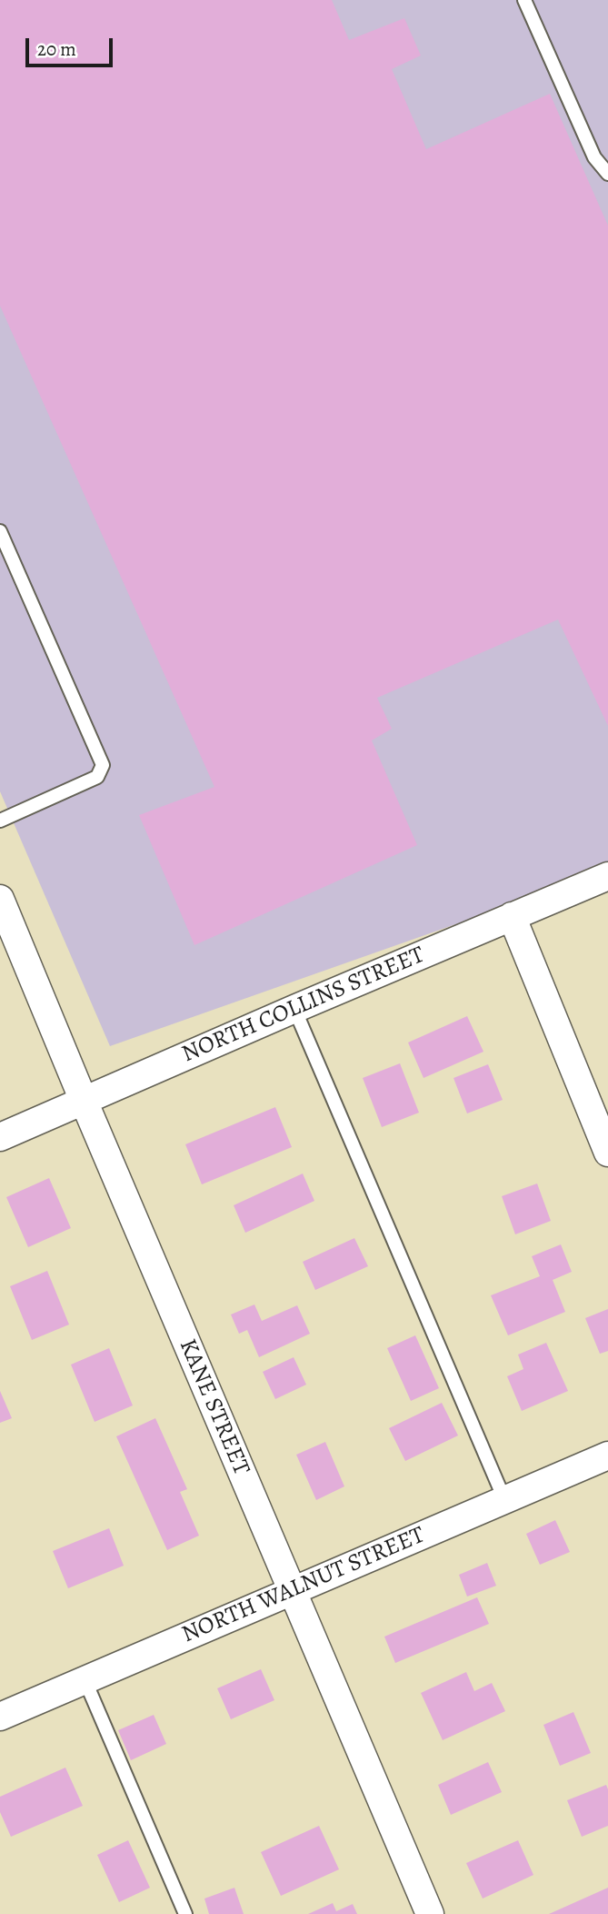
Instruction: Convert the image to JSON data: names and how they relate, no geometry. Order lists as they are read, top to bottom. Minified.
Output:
{"streets":{"street":["NORTH COLLINS STREET","KANE STREET","NORTH WALNUT STREET"]},"crossings":[["NORTH COLLINS STREET","KANE STREET"],["KANE STREET","NORTH WALNUT STREET"]],"scale_bar":"20 m"}
